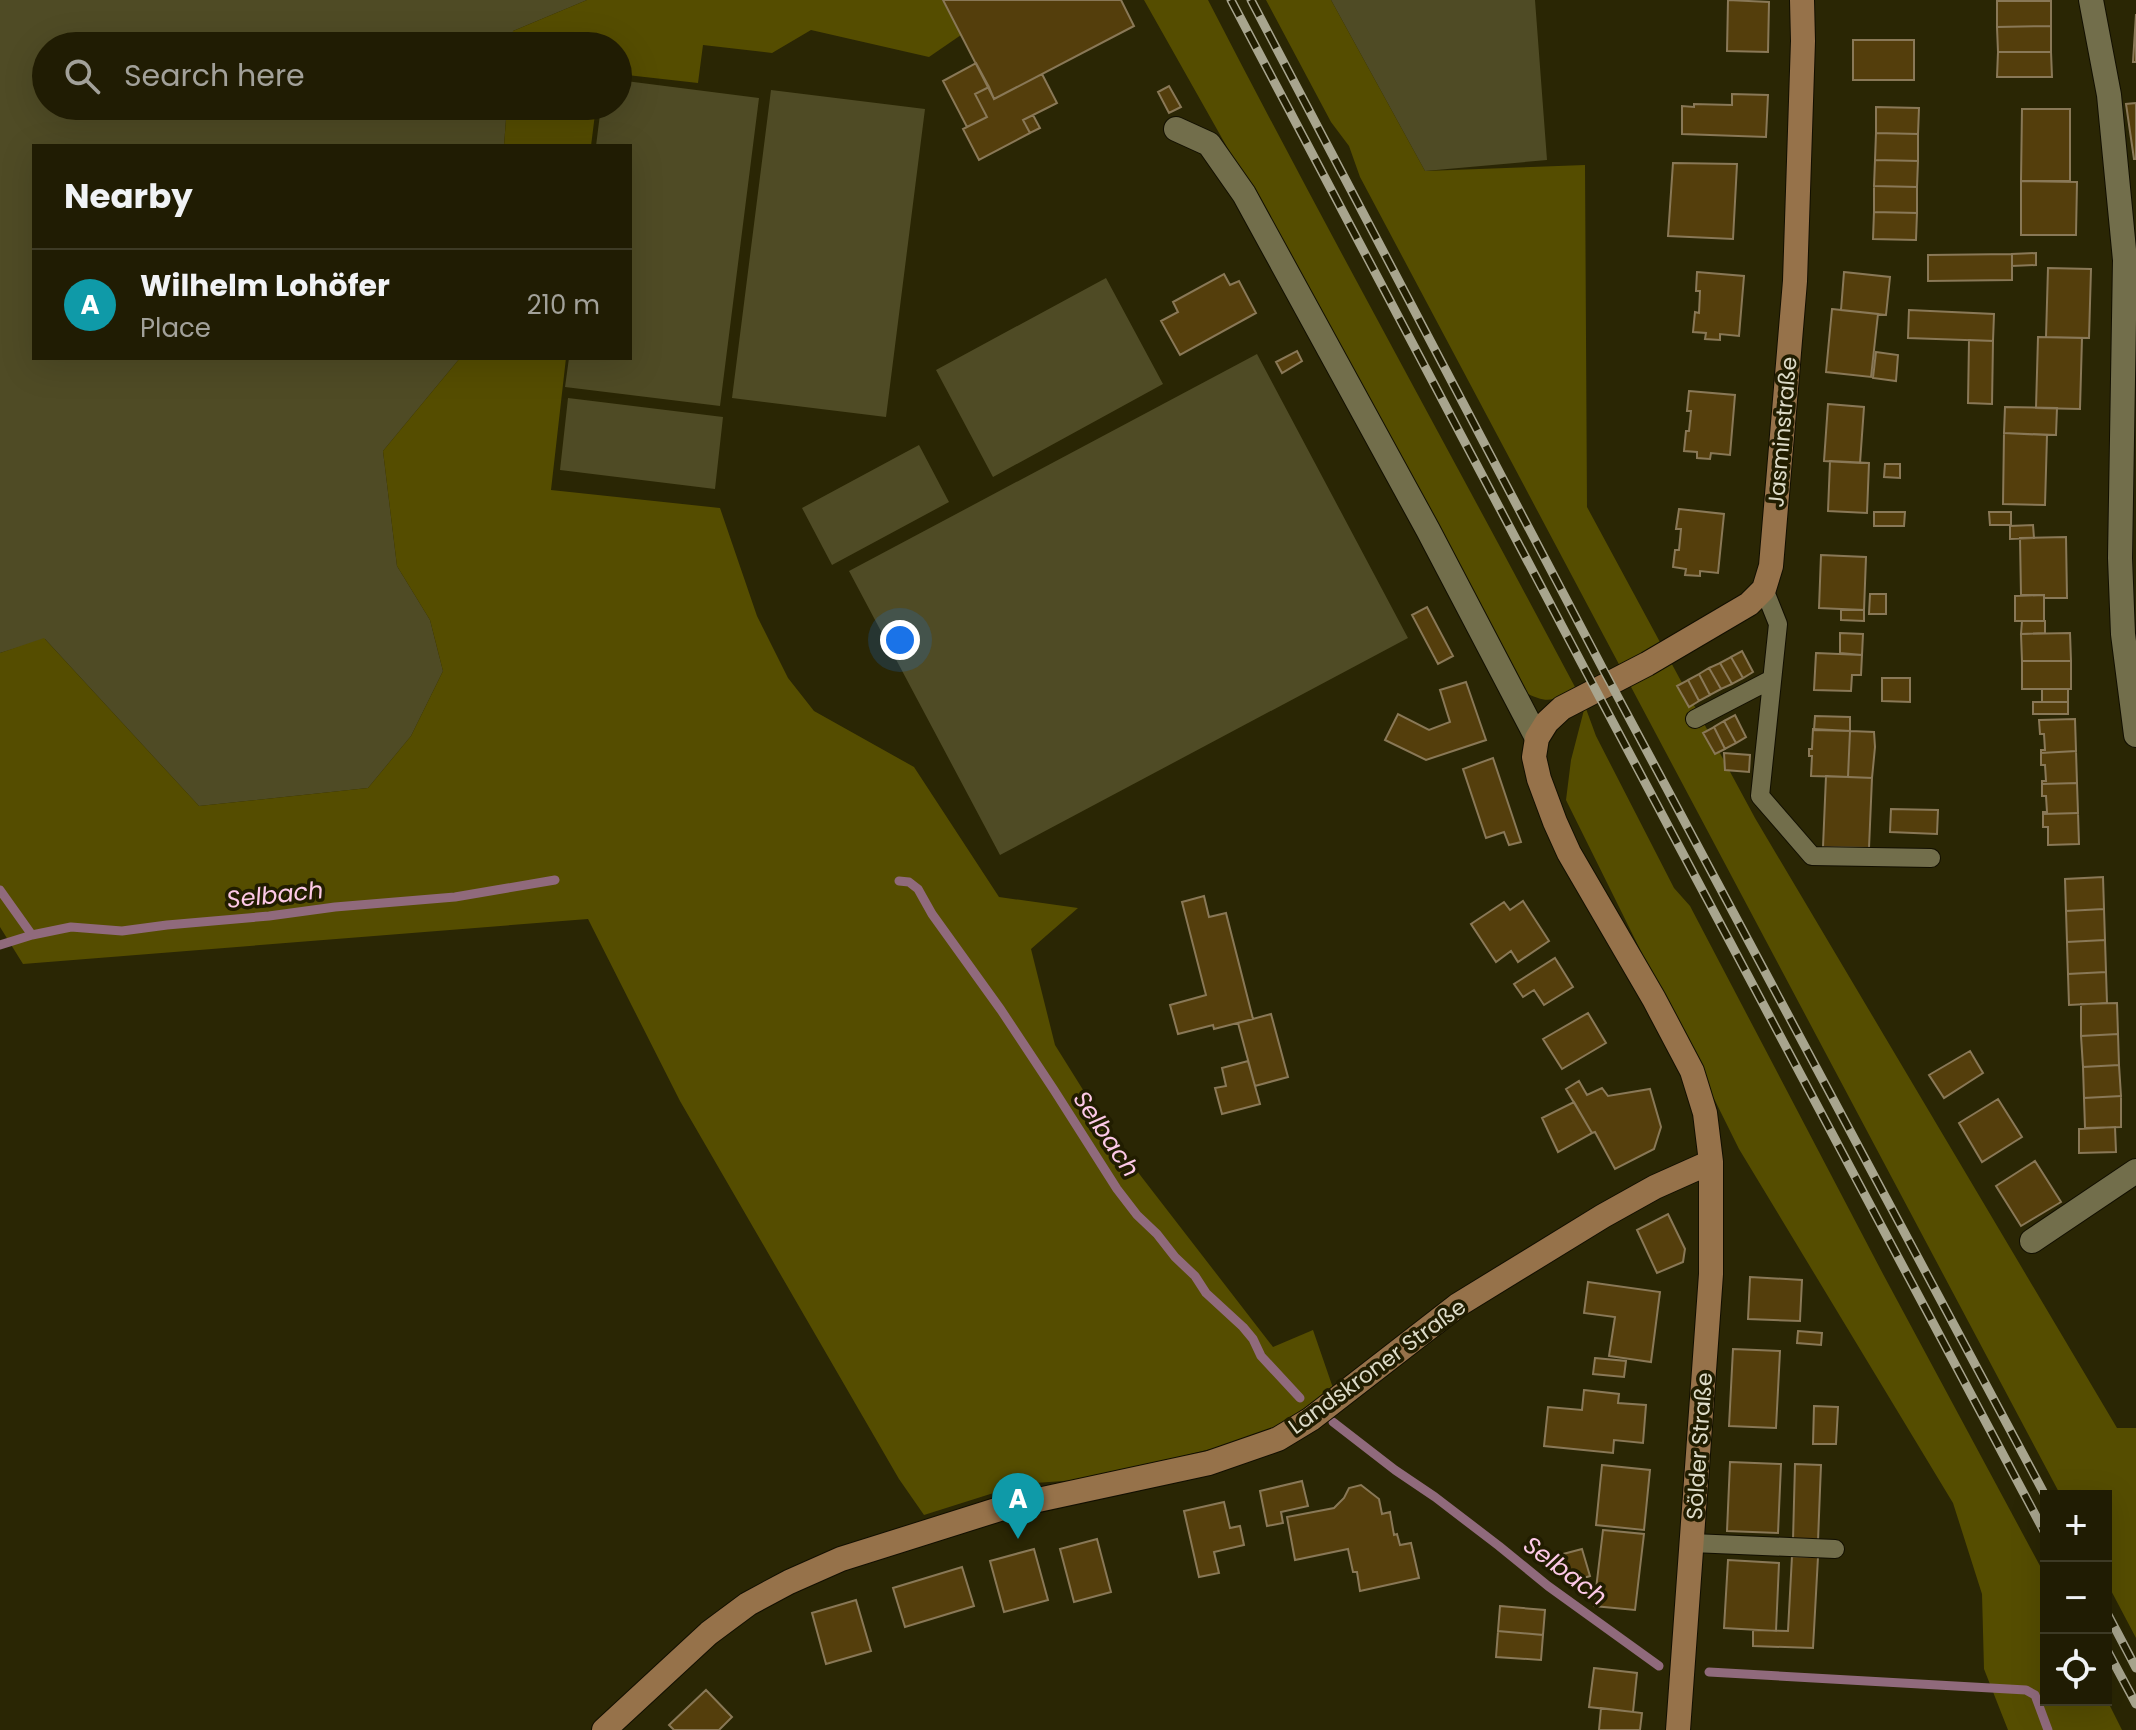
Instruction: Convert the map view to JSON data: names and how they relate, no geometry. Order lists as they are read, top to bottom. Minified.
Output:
{"streets":{"street":["Jasminstraße","Landskroner Straße","Sölder Straße"]},"crossings":[["Landskroner Straße","Sölder Straße"]],"water":["Selbach"],"page":{"search":"Search here","heading":"Nearby","list":[{"mark":"A","name":"Wilhelm Lohöfer","note":"Place","value":"210 m"}],"pins":"A","map_buttons":["+","−"]}}
